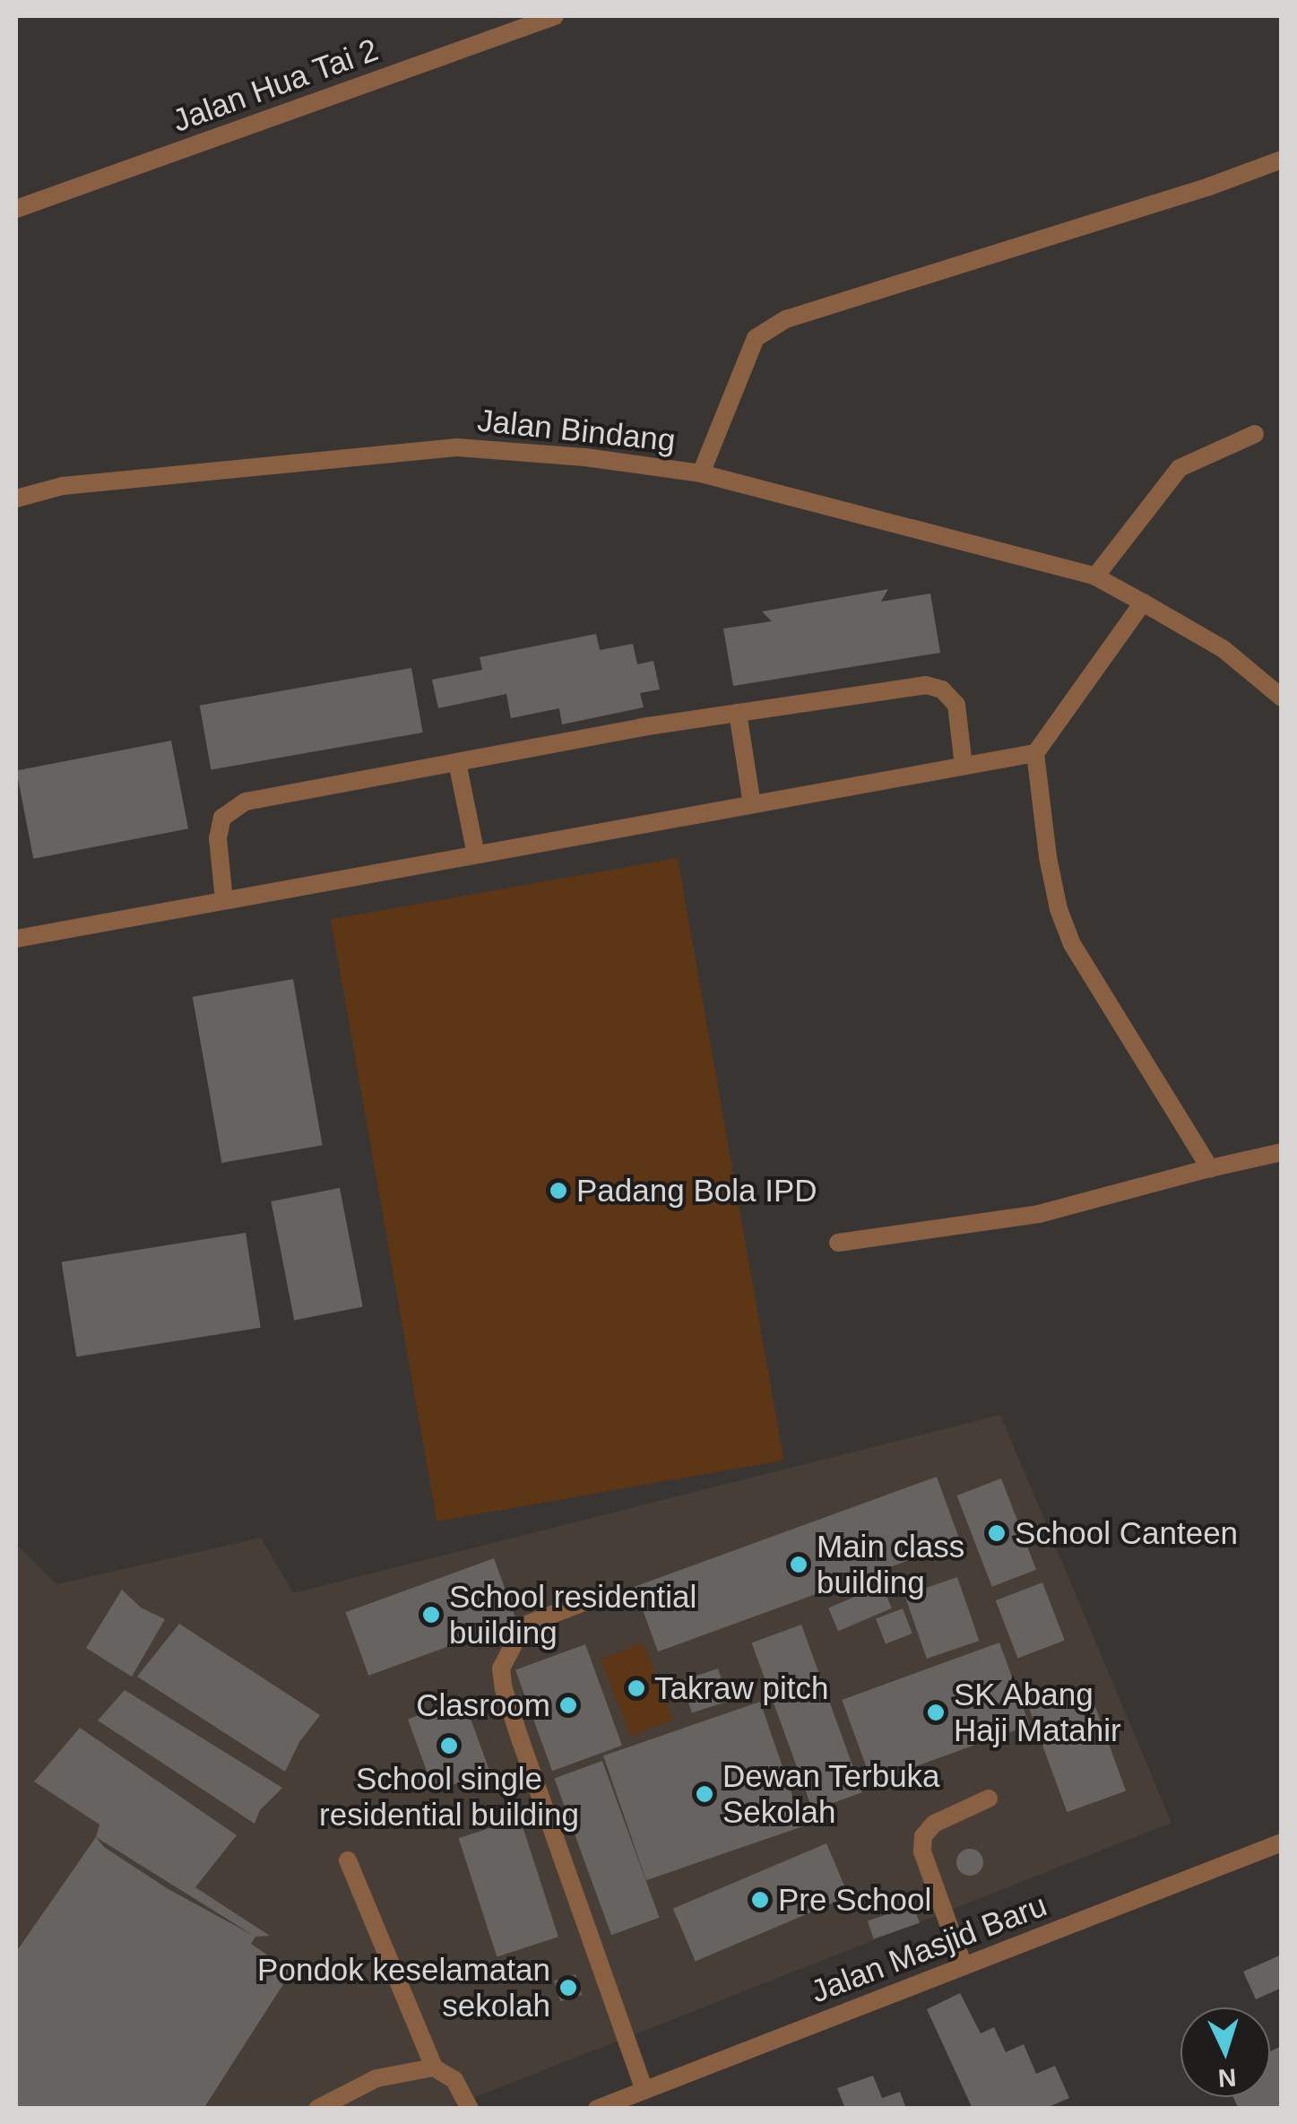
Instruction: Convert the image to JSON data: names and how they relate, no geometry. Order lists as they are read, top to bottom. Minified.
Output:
{"streets":{"street":["Jalan Hua Tai 2","Jalan Bindang","Jalan Masjid Baru"]},"places":["Padang Bola IPD","School Canteen","Main class building","School residential building","Takraw pitch","Clasroom","SK Abang Haji Matahir","School single residential building","Dewan Terbuka Sekolah","Pre School","Pondok keselamatan sekolah"],"north":"bottom"}
